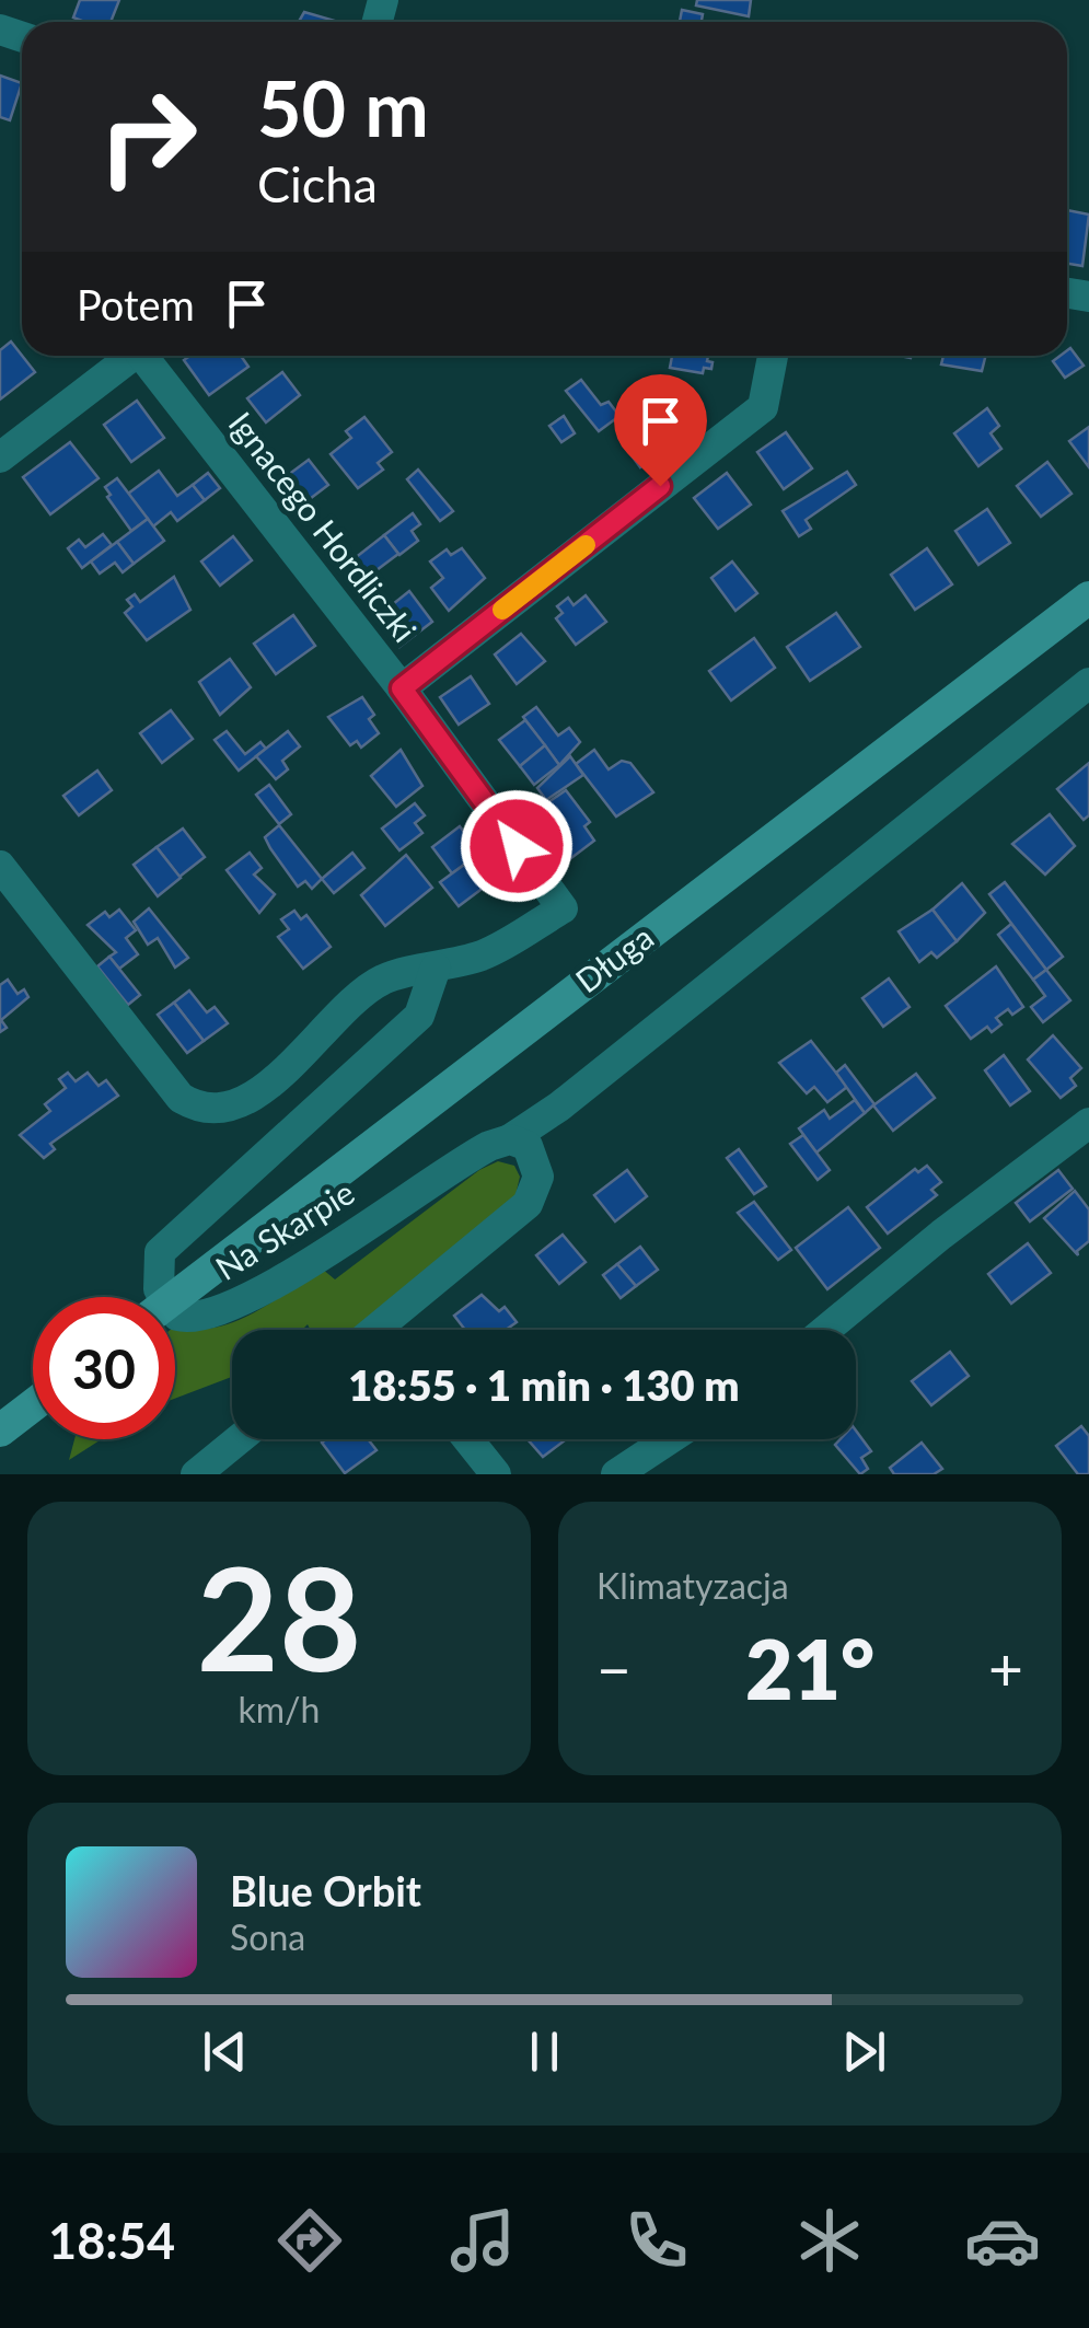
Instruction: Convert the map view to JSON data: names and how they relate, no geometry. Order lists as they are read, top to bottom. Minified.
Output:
{"streets":{"main road":["Długa"],"street":["Ignacego Hordliczki","Na Skarpie"]},"crossings":[["Ignacego Hordliczki","Na Skarpie"]],"page":{"turn":["50 m","Cicha"],"then":"Potem","limit":"30","trip":"18:55 · 1 min · 130 m","tile":[["28","km/h"],"Klimatyzacja"],"heat":["−","21°","+"],"song":["Blue Orbit","Sona"],"tabs":"18:54"}}
